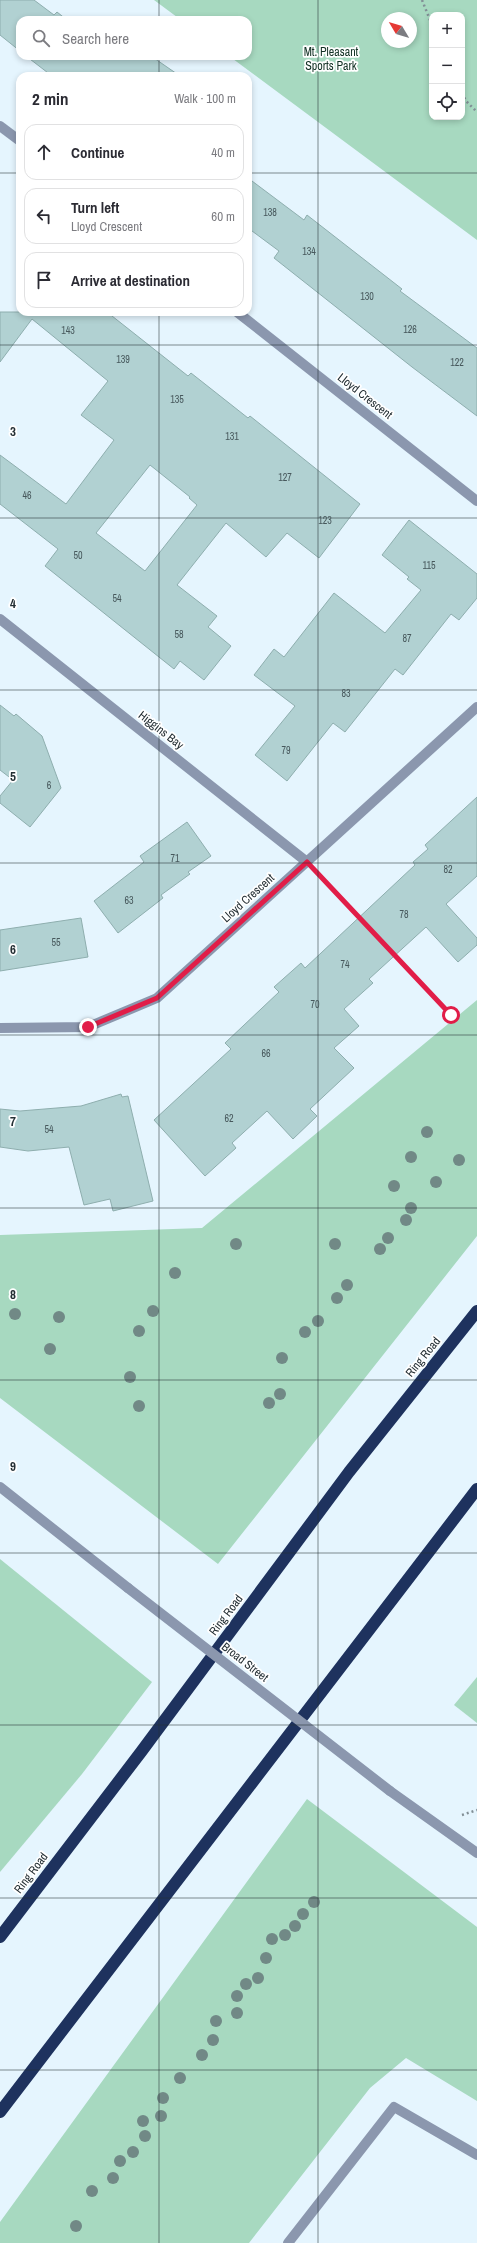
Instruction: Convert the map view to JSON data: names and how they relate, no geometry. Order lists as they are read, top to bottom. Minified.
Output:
{"streets":{"highway":["Ring Road"],"street":["Lloyd Crescent","Higgins Bay","Broad Street"]},"crossings":[["Lloyd Crescent","Higgins Bay"]],"parks":["Mt. Pleasant Sports Park"],"house_numbers":["138","134","130","126","143","139","122","135","131","127","46","123","50","115","54","58","87","83","79","6","71","82","63","78","55","74","70","66","62","54"],"north":"top left","page":{"map_buttons":["+","−"],"search":"Search here","heading":["2 min","Walk · 100 m"],"list":[["Continue","40 m"],["Turn left","Lloyd Crescent","60 m"],"Arrive at destination"]},"grid":{"rows":["3","4","5","6","7","8","9"]}}
